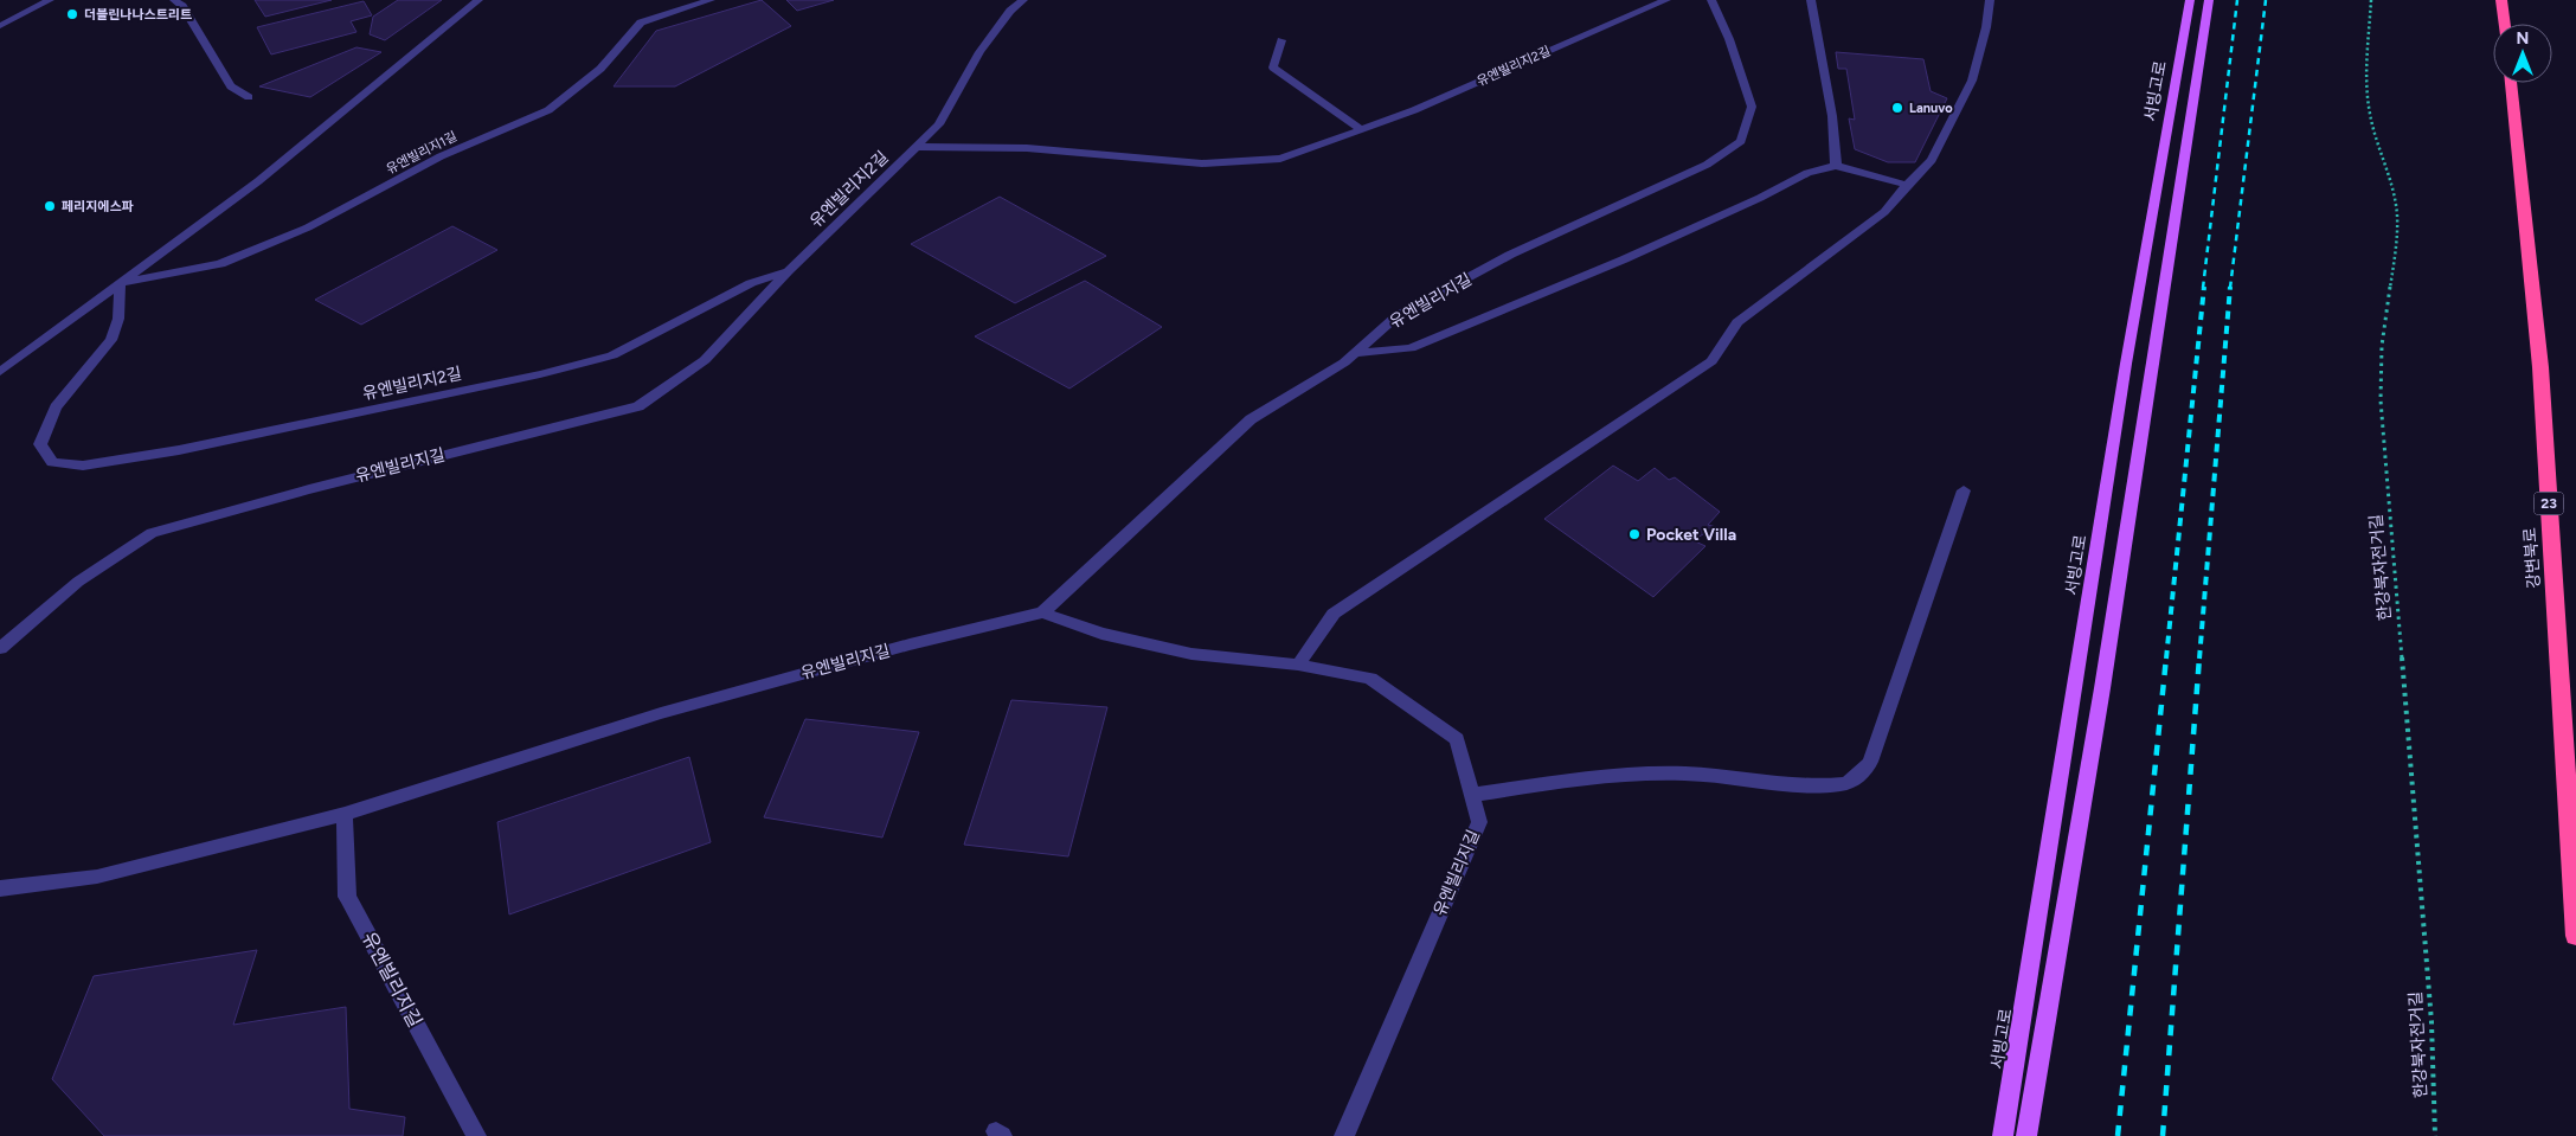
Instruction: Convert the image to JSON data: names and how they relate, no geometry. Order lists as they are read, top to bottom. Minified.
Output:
{"streets":{"highway":["23","강변북로"],"main road":["서빙고로"],"street":["유엔빌리지2길","유엔빌리지1길","유엔빌리지길"],"path":["한강북자전거길"]},"crossings":[["유엔빌리지2길","유엔빌리지1길"],["유엔빌리지2길","유엔빌리지길"]],"places":["더블린나나스트리트","Lanuvo","페리지에스파","Pocket Villa"],"north":"top"}
